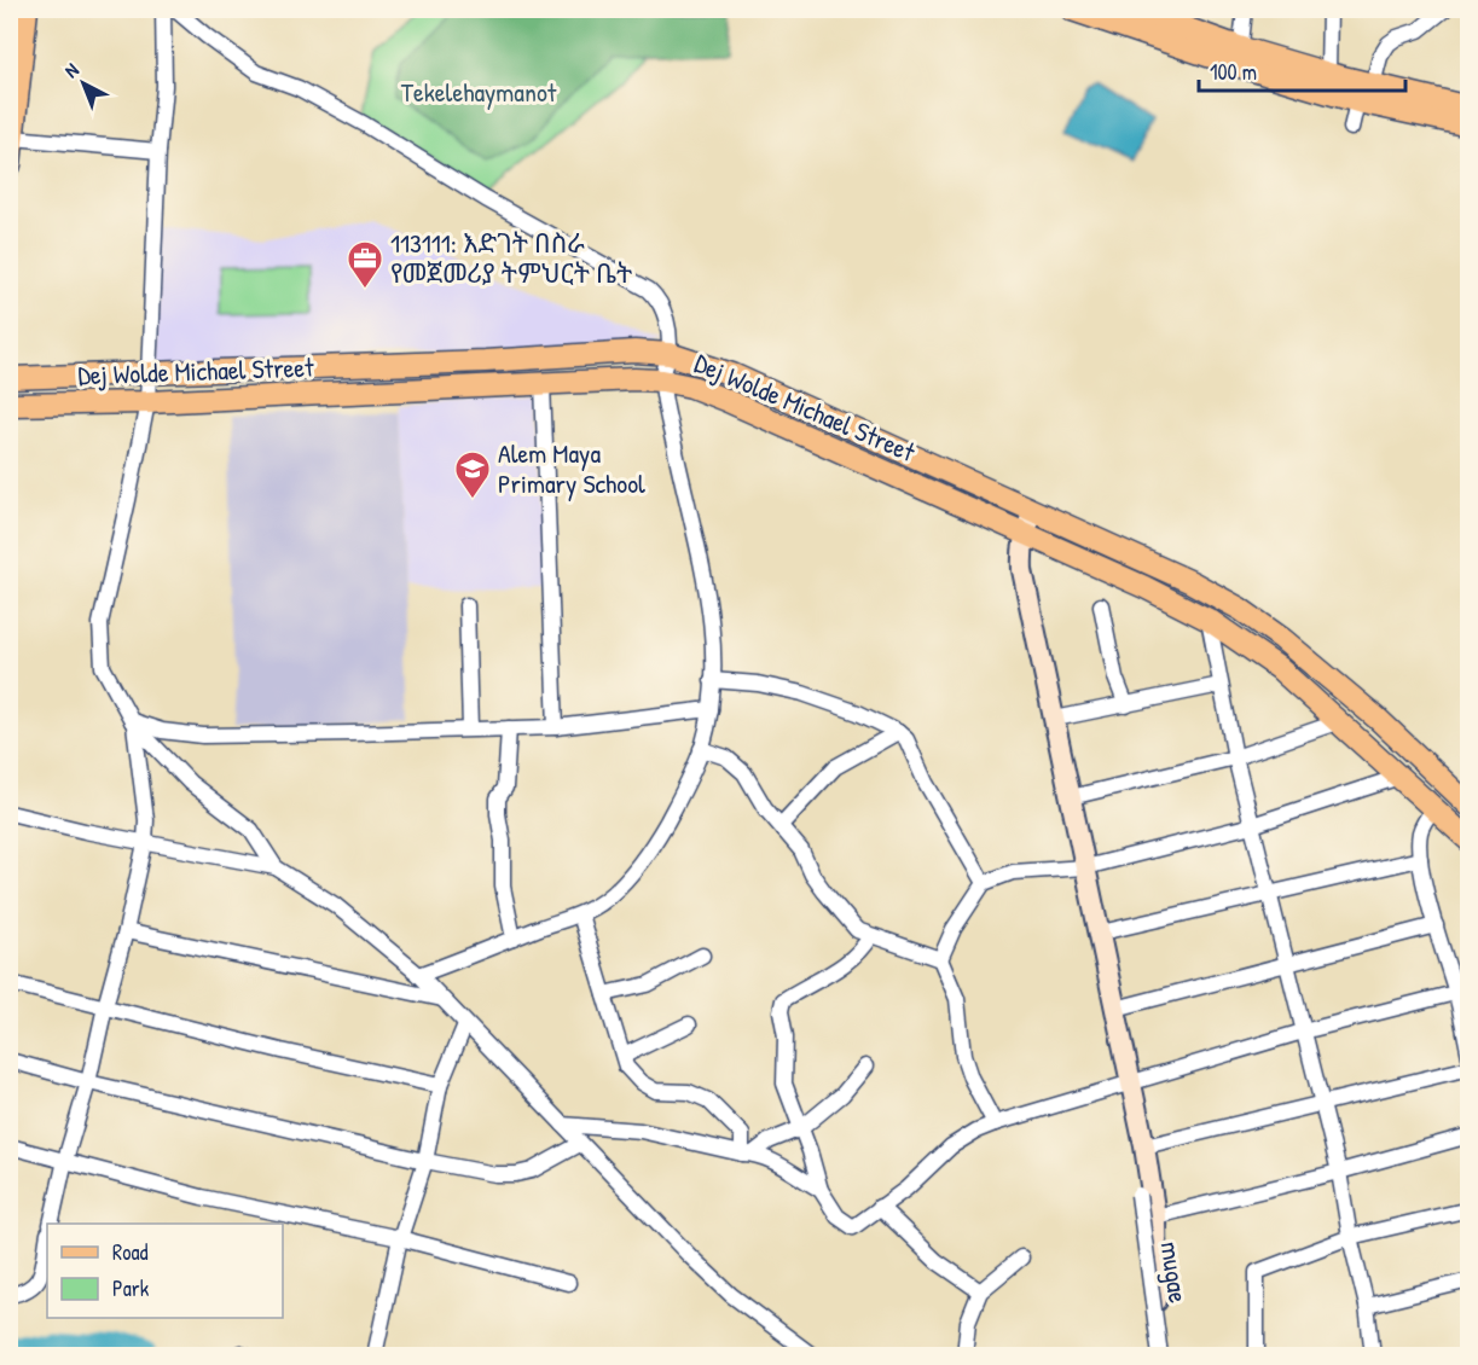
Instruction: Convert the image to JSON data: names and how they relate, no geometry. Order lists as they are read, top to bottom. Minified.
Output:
{"streets":{"main road":["Dej Wolde Michael Street"],"street":["mugae"]},"parks":["Tekelehaymanot"],"places":{"office":["113111: እድገት በስራ የመጀመሪያ ትምህርት ቤት"],"school or university":["Alem Maya Primary School"]},"legend":["Road","Park"],"scale_bar":"100 m","north":"top left"}
